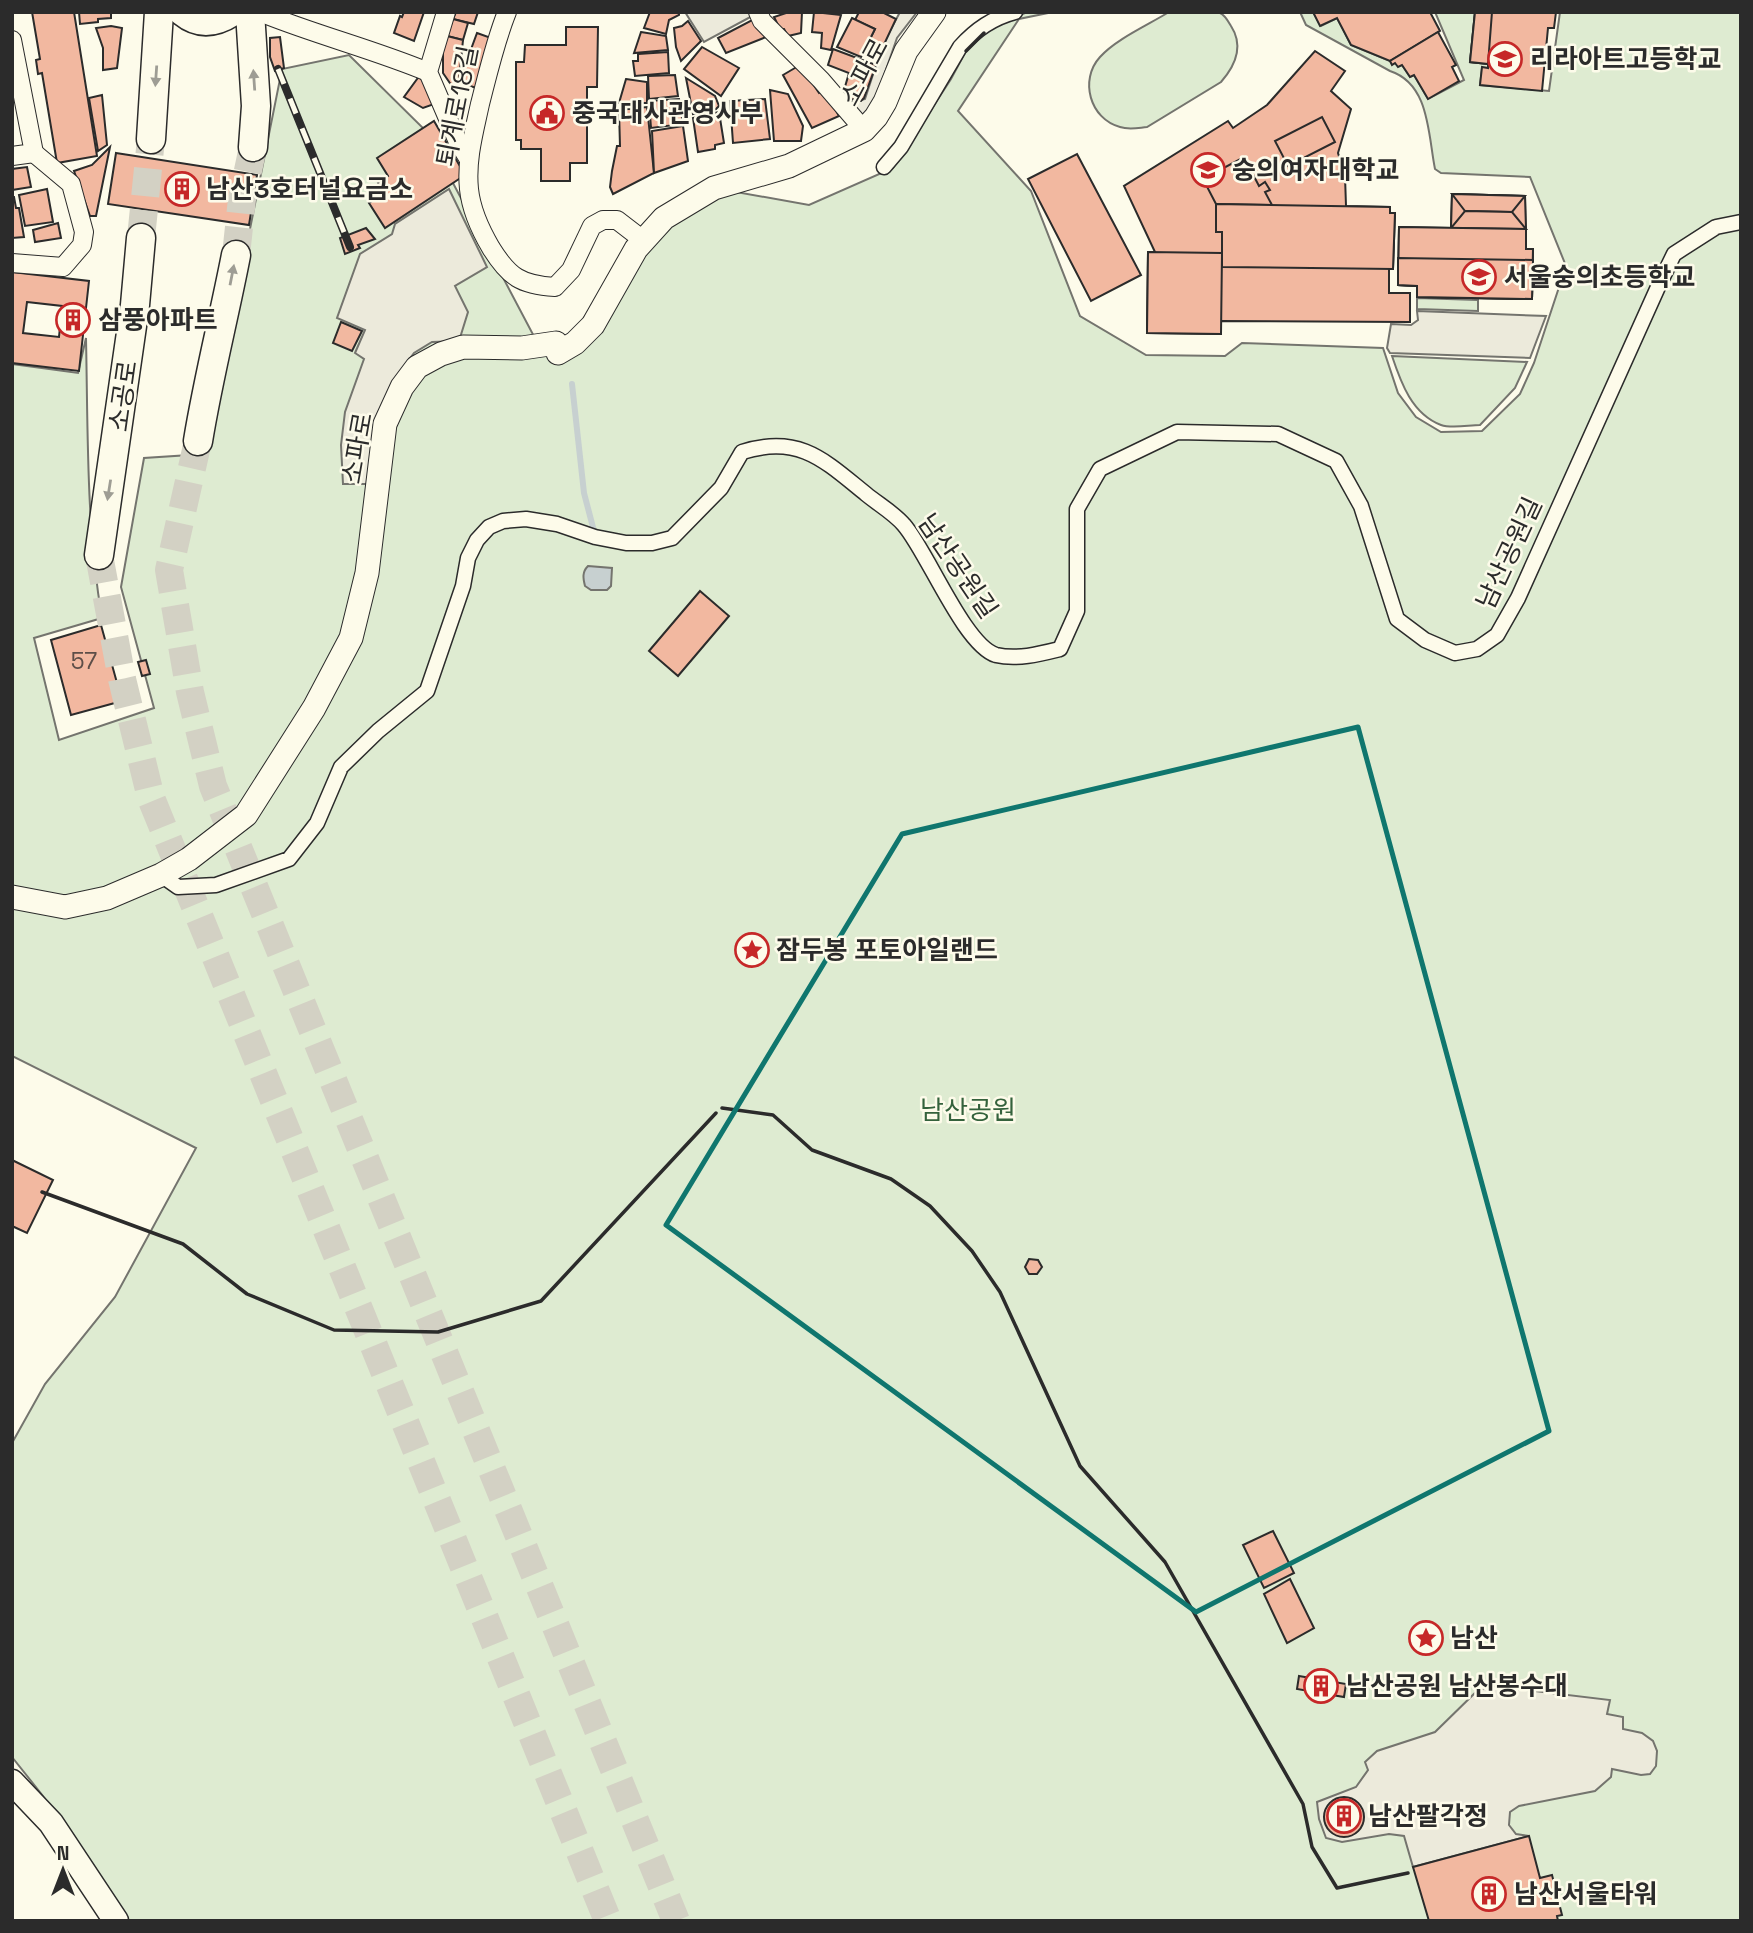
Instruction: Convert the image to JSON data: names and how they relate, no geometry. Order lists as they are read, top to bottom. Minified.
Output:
{"streets":{"main road":["소공로"],"street":["소파로","퇴계로18길","남산공원길"]},"crossings":[["소파로","퇴계로18길"],["소파로","남산공원길"]],"parks":["남산공원"],"places":{"school or university":["리라아트고등학교","숭의여자대학교","서울숭의초등학교"],"public building":["중국대사관영사부"],"building":["남산3호터널요금소","삼풍아파트","남산공원 남산봉수대","남산팔각정","남산서울타워"],"place":["잠두봉 포토아일랜드","남산"]},"house_numbers":["57"],"north":"top"}
